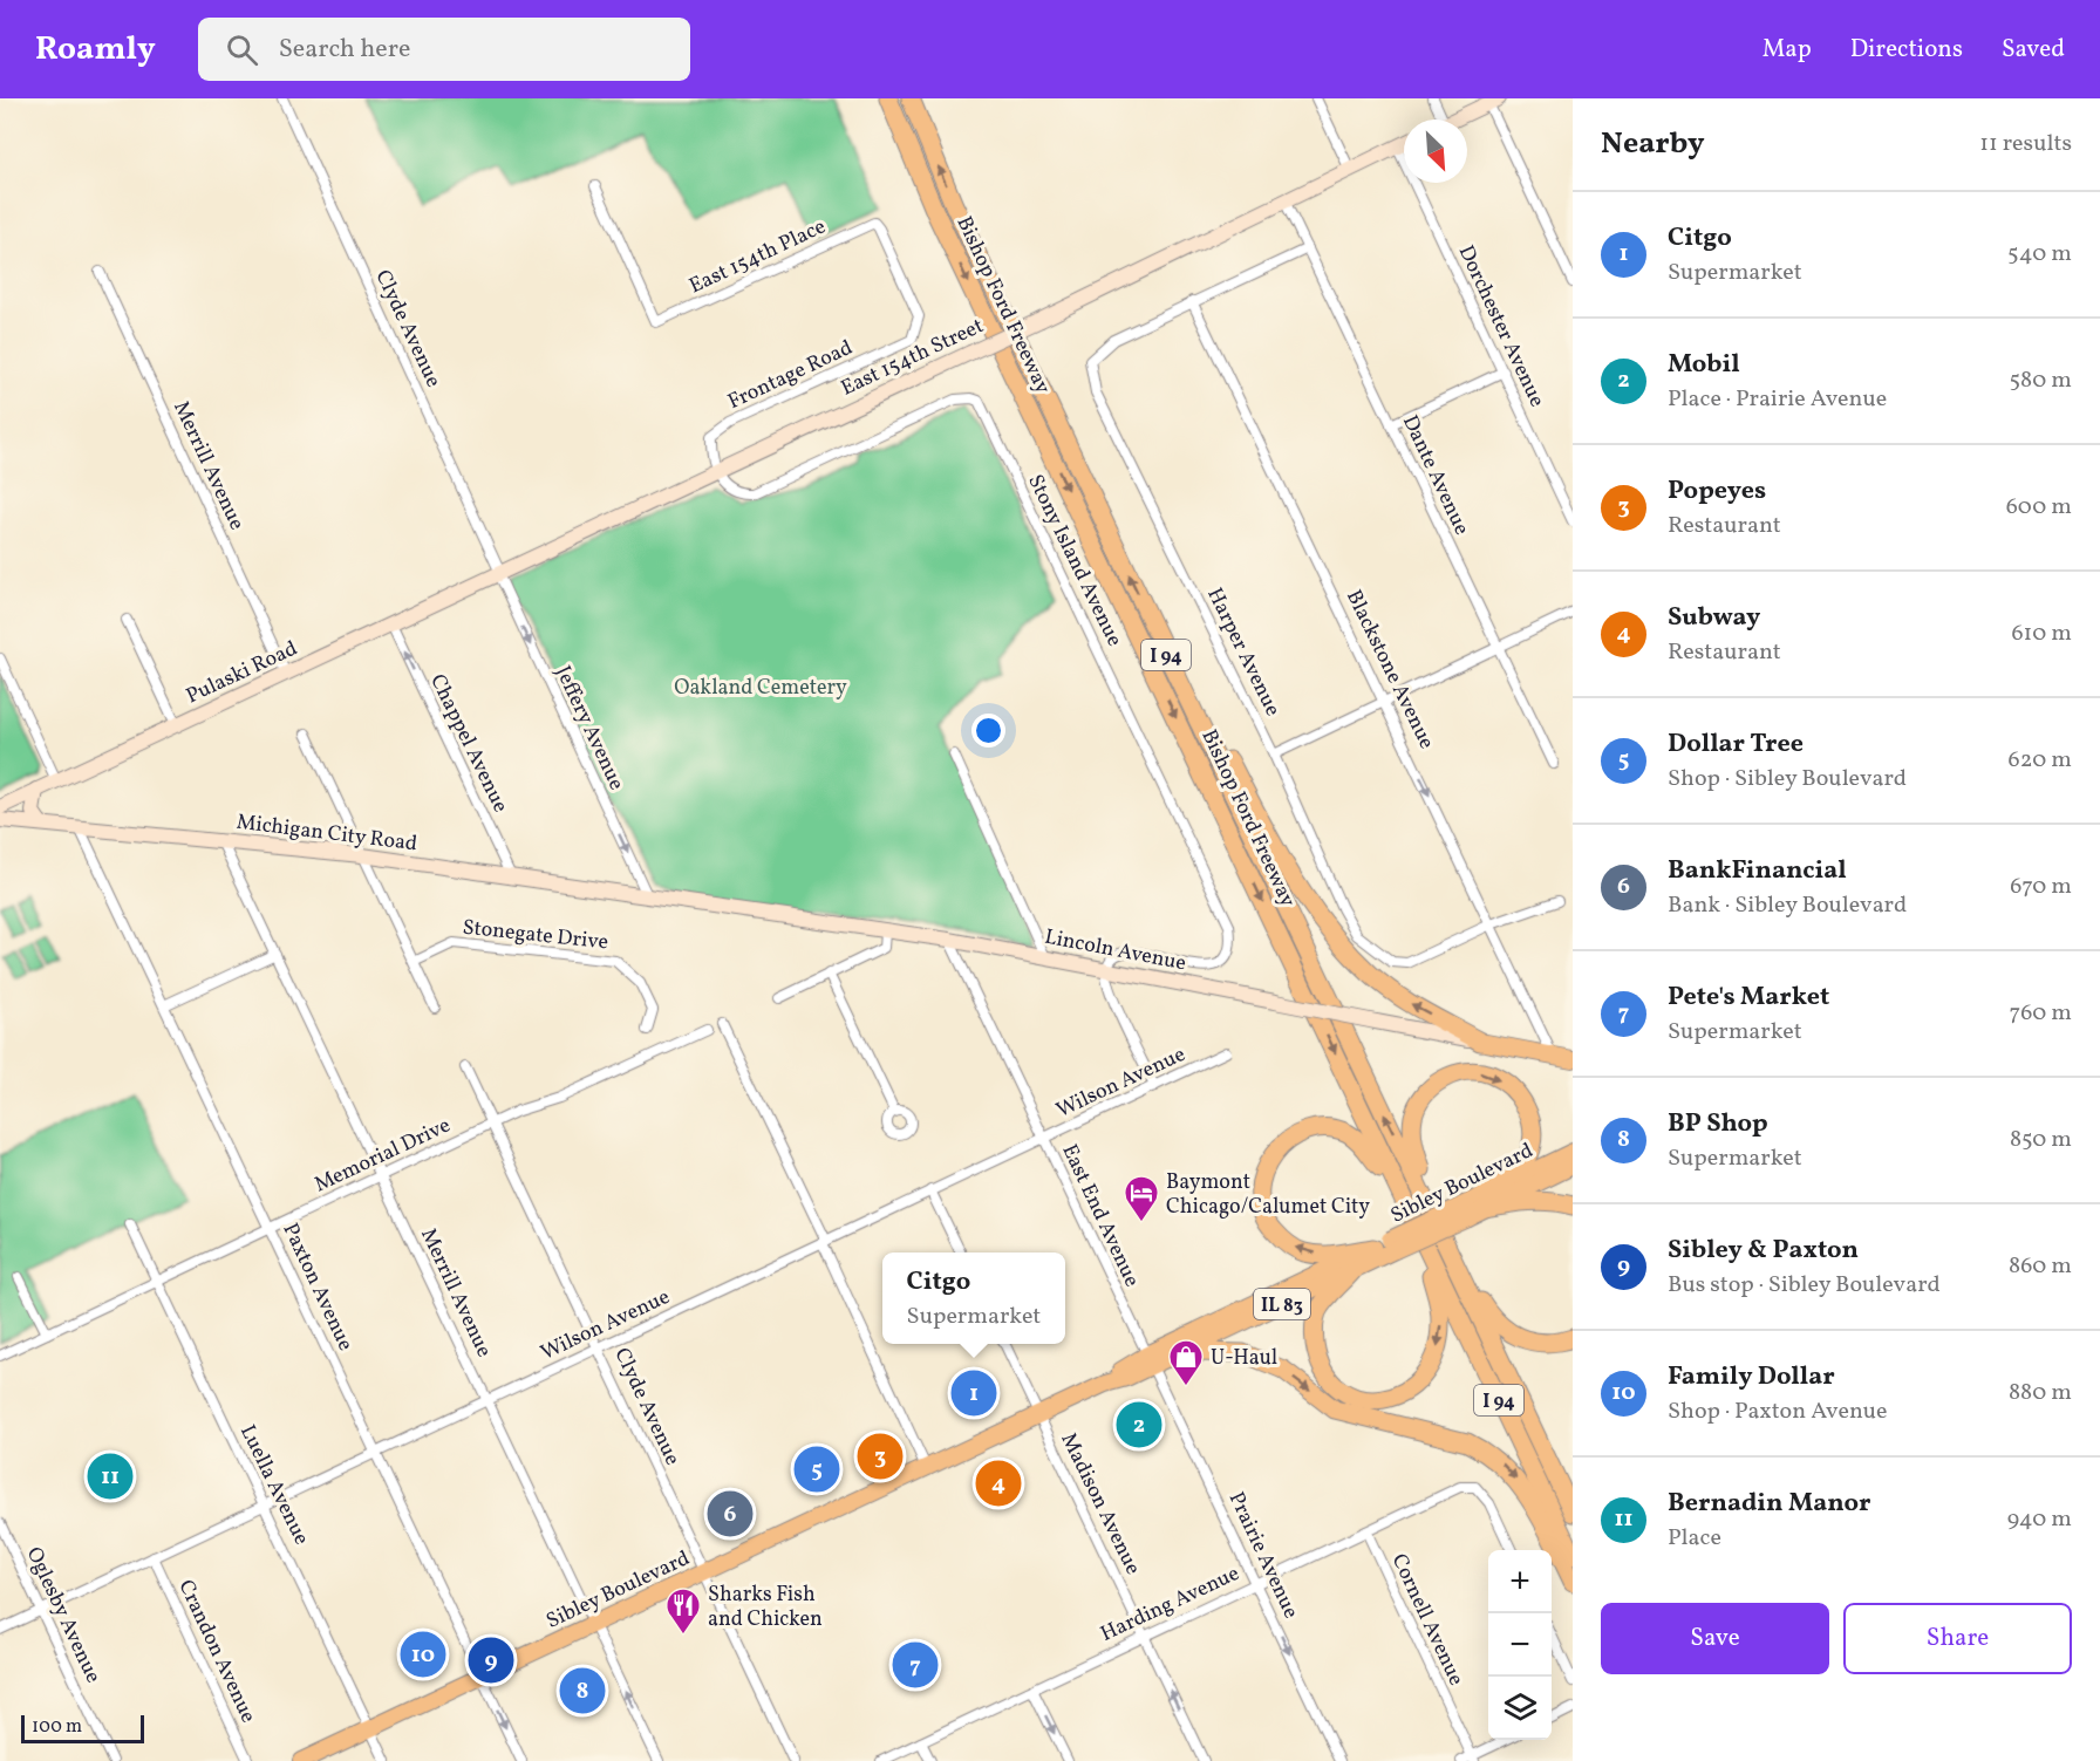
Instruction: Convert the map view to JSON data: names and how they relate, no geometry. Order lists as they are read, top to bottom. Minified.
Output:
{"streets":{"highway":["Bishop Ford Freeway","I 94"],"main road":["Lincoln Avenue","Sibley Boulevard","IL 83"],"street":["East 154th Place","Dorchester Avenue","Clyde Avenue","East 154th Street","Frontage Road","Merrill Avenue","Dante Avenue","Stony Island Avenue","Harper Avenue","Blackstone Avenue","Pulaski Road","Jeffery Avenue","Chappel Avenue","Michigan City Road","Stonegate Drive","Wilson Avenue","Memorial Drive","East End Avenue","Paxton Avenue","Luella Avenue","Madison Avenue","Prairie Avenue","Harding Avenue","Oglesby Avenue","Cornell Avenue","Crandon Avenue"]},"crossings":[["East 154th Place","Frontage Road"],["Dorchester Avenue","East 154th Street"],["Clyde Avenue","East 154th Street"],["Clyde Avenue","Pulaski Road"],["Clyde Avenue","Jeffery Avenue"],["Clyde Avenue","Wilson Avenue"],["Clyde Avenue","Memorial Drive"],["Clyde Avenue","Sibley Boulevard"],["East 154th Street","Frontage Road"],["East 154th Street","Dante Avenue"],["East 154th Street","Stony Island Avenue"],["East 154th Street","Pulaski Road"],["East 154th Street","Jeffery Avenue"],["Frontage Road","Stony Island Avenue"],["Merrill Avenue","Pulaski Road"],["Merrill Avenue","Michigan City Road"],["Merrill Avenue","Wilson Avenue"],["Merrill Avenue","Memorial Drive"],["Merrill Avenue","Sibley Boulevard"],["Stony Island Avenue","Lincoln Avenue"],["Harper Avenue","Blackstone Avenue"],["Blackstone Avenue","Lincoln Avenue"],["Pulaski Road","Jeffery Avenue"],["Pulaski Road","Chappel Avenue"],["Jeffery Avenue","Michigan City Road"],["Jeffery Avenue","Lincoln Avenue"],["Chappel Avenue","Michigan City Road"],["Michigan City Road","Lincoln Avenue"],["Michigan City Road","Paxton Avenue"],["Lincoln Avenue","East End Avenue"],["Wilson Avenue","East End Avenue"],["Wilson Avenue","Paxton Avenue"],["Wilson Avenue","Luella Avenue"],["Wilson Avenue","Oglesby Avenue"],["Wilson Avenue","Crandon Avenue"],["Memorial Drive","Paxton Avenue"],["Memorial Drive","Luella Avenue"],["Sibley Boulevard","East End Avenue"],["Sibley Boulevard","Paxton Avenue"],["Sibley Boulevard","IL 83"],["Sibley Boulevard","Luella Avenue"],["Sibley Boulevard","Madison Avenue"],["Sibley Boulevard","Prairie Avenue"],["East End Avenue","Prairie Avenue"],["Madison Avenue","Harding Avenue"],["Prairie Avenue","Harding Avenue"],["Harding Avenue","Cornell Avenue"]],"one_way":["Jeffery Avenue","Chappel Avenue","Prairie Avenue"],"parks":["Oakland Cemetery"],"places":{"hotel":["Baymont Chicago/Calumet City"],"shop":["U-Haul"],"restaurant":["Sharks Fish and Chicken"]},"scale_bar":"100 m","north":"bottom right","page":{"header":"Roamly","search":"Search here","nav":["Map","Directions","Saved"],"heading":["Nearby","11 results"],"list":[{"mark":"1","name":"Citgo","note":"Supermarket","value":"540 m"},{"mark":"2","name":"Mobil","note":"Place · Prairie Avenue","value":"580 m"},{"mark":"3","name":"Popeyes","note":"Restaurant","value":"600 m"},{"mark":"4","name":"Subway","note":"Restaurant","value":"610 m"},{"mark":"5","name":"Dollar Tree","note":"Shop · Sibley Boulevard","value":"620 m"},{"mark":"6","name":"BankFinancial","note":"Bank · Sibley Boulevard","value":"670 m"},{"mark":"7","name":"Pete's Market","note":"Supermarket","value":"760 m"},{"mark":"8","name":"BP Shop","note":"Supermarket","value":"850 m"},{"mark":"9","name":"Sibley & Paxton","note":"Bus stop · Sibley Boulevard","value":"860 m"},{"mark":"10","name":"Family Dollar","note":"Shop · Paxton Avenue","value":"880 m"},{"mark":"11","name":"Bernadin Manor","note":"Place","value":"940 m"}],"popup":["Citgo","Supermarket"],"pins":["1","2","3","5","11","4","6","10","9","7","8"],"map_buttons":["+","−"],"buttons":["Save","Share"],"scale":"100 m"}}
